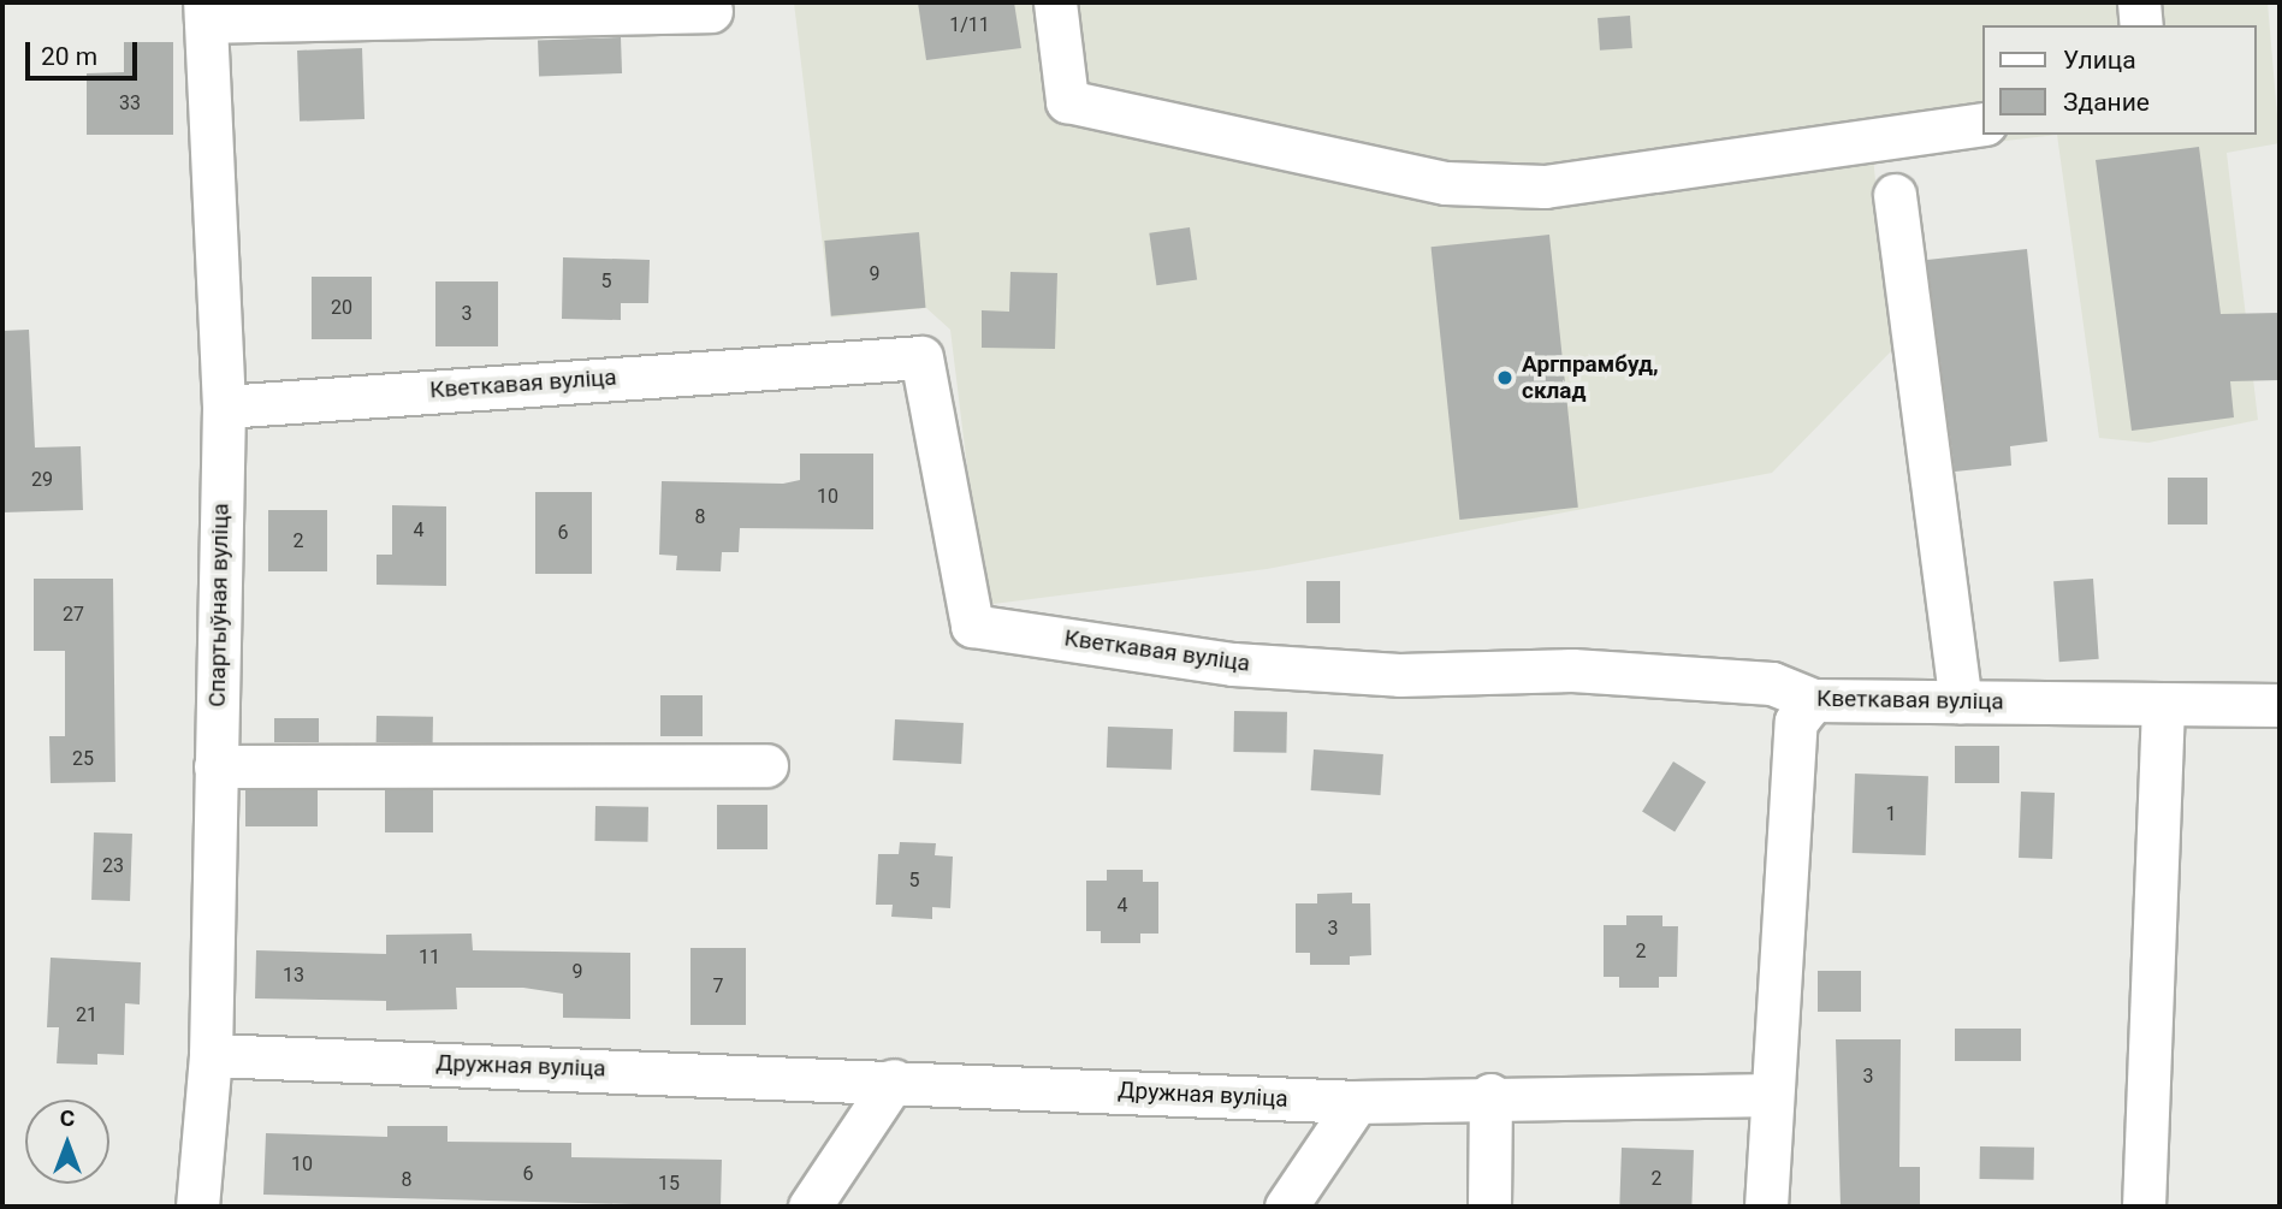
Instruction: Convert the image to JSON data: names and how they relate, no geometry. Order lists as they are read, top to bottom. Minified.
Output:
{"streets":{"street":["Кветкавая вуліца","Спартыўная вуліца","Дружная вуліца"]},"crossings":[["Кветкавая вуліца","Спартыўная вуліца"],["Спартыўная вуліца","Дружная вуліца"]],"places":["Аргпрамбуд, склад"],"house_numbers":["1/11","33","9","5","20","3","29","10","8","4","6","2","27","25","1","23","5","4","3","2","11","9","13","7","21","3","10","6","2","8","15"],"legend":["Улица","Здание"],"scale_bar":"20 m","north":"top"}
